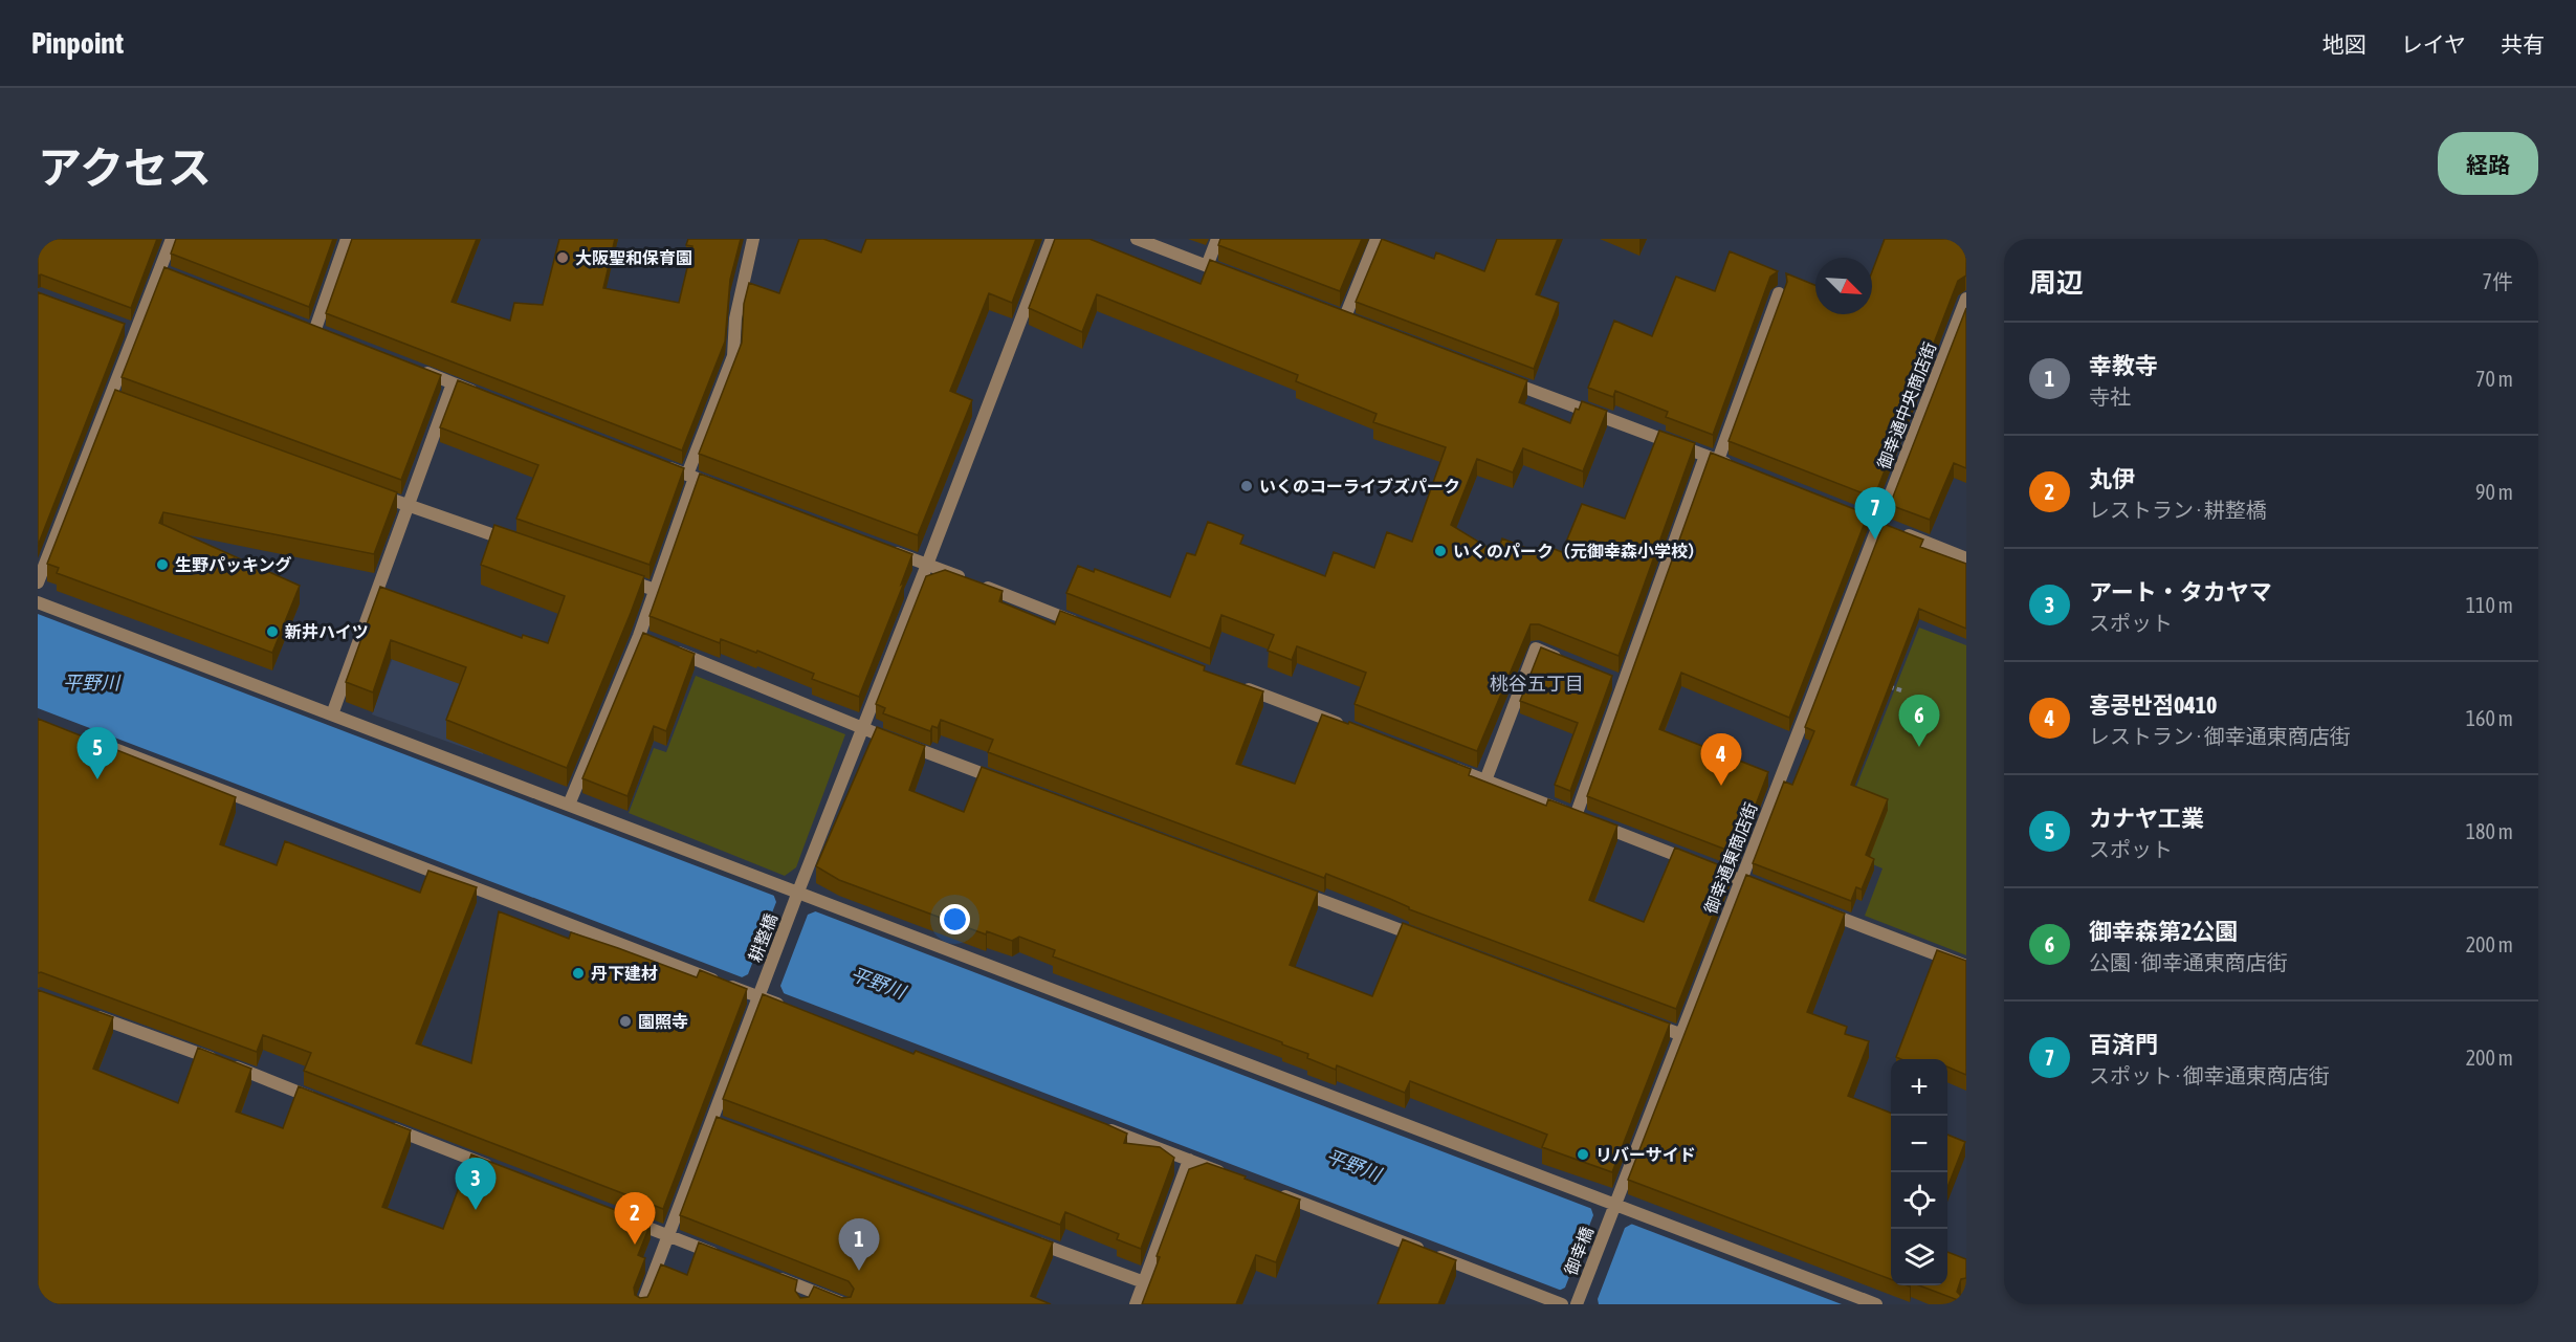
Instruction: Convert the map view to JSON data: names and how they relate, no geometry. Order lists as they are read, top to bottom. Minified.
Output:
{"streets":{"street":["御幸通中央商店街","御幸通東商店街","耕整橋","御幸橋"]},"crossings":[["御幸通中央商店街","御幸通東商店街"],["御幸通東商店街","御幸橋"]],"districts":["桃谷五丁目"],"water":["平野川"],"places":["大阪聖和保育園","いくのコーライブズパーク","いくのパーク（元御幸森小学校）","生野パッキング","新井ハイツ","丹下建材","園照寺","リバーサイド"],"north":"bottom right","page":{"header":"Pinpoint","nav":["地図","レイヤ","共有"],"title":"アクセス","buttons":"経路","heading":["周辺","7件"],"list":[{"mark":"1","name":"幸教寺","note":"寺社","value":"70 m"},{"mark":"2","name":"丸伊","note":"レストラン · 耕整橋","value":"90 m"},{"mark":"3","name":"アート・タカヤマ","note":"スポット","value":"110 m"},{"mark":"4","name":"홍콩반점0410","note":"レストラン · 御幸通東商店街","value":"160 m"},{"mark":"5","name":"カナヤ工業","note":"スポット","value":"180 m"},{"mark":"6","name":"御幸森第2公園","note":"公園 · 御幸通東商店街","value":"200 m"},{"mark":"7","name":"百済門","note":"スポット · 御幸通東商店街","value":"200 m"}],"pins":["7","6","5","4","3","2","1"],"map_buttons":["+","−"]}}
